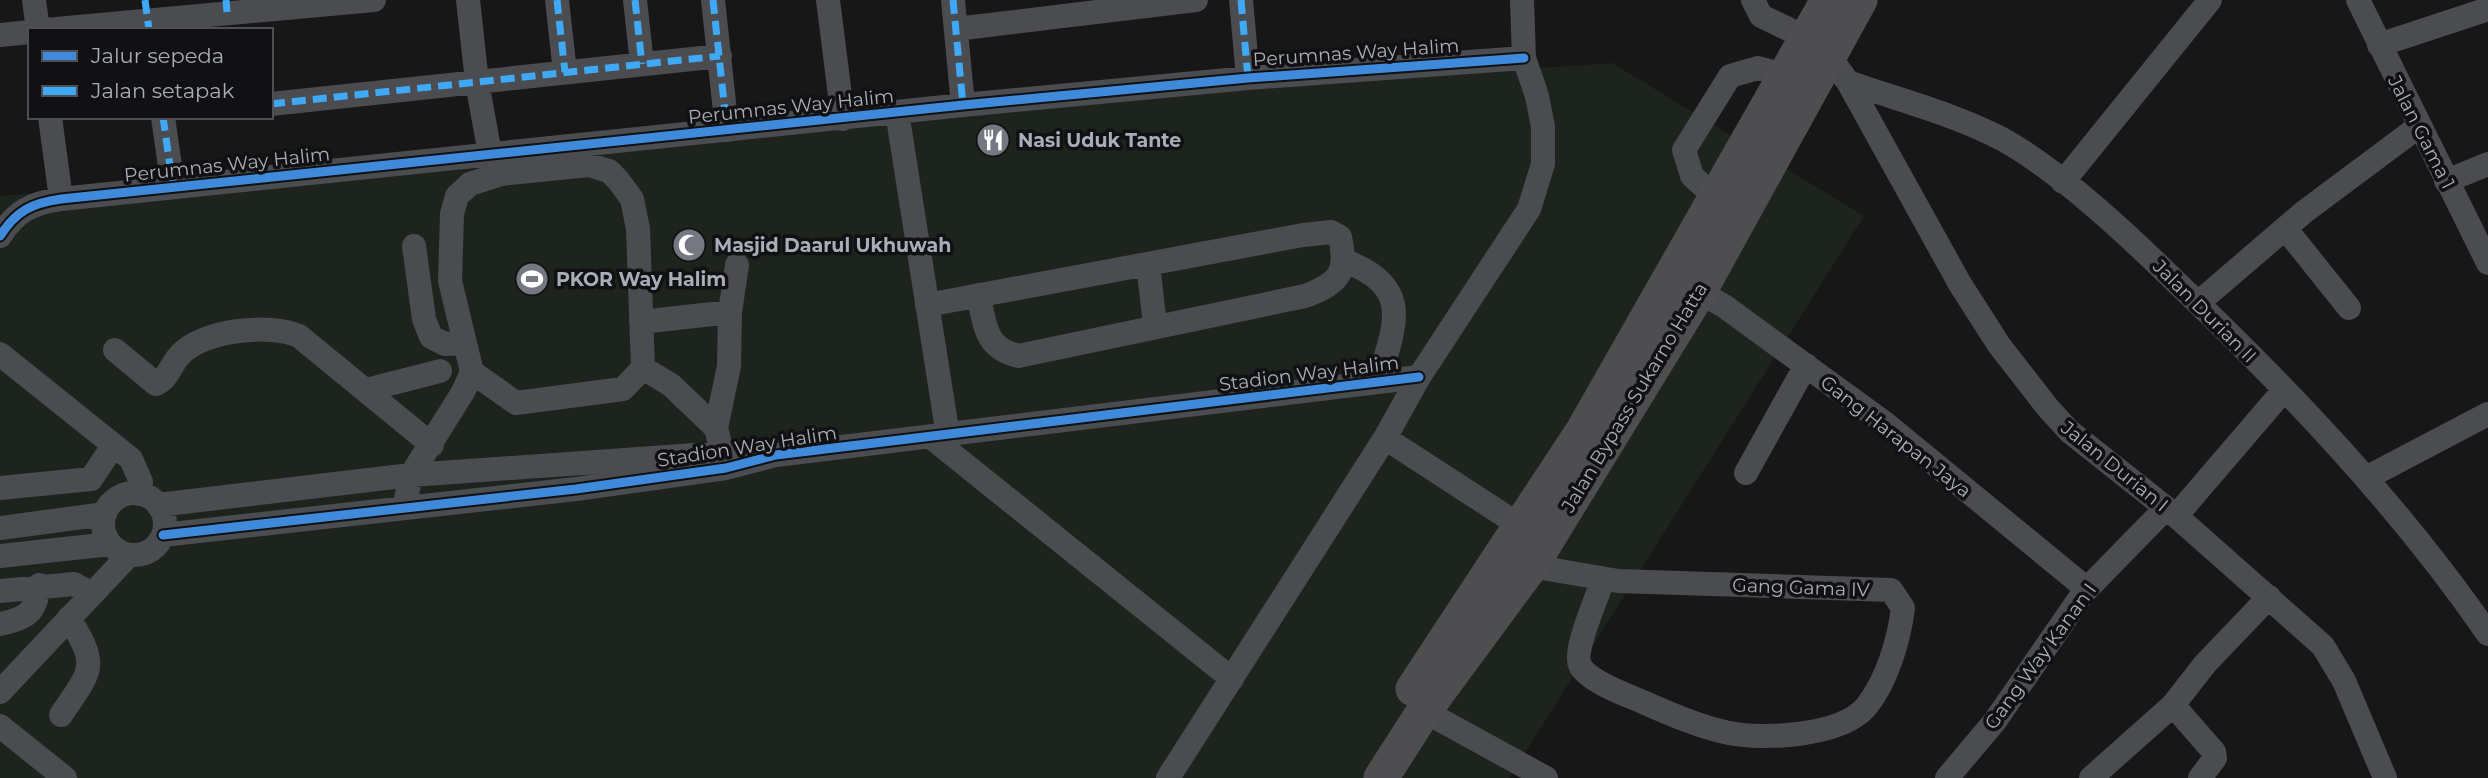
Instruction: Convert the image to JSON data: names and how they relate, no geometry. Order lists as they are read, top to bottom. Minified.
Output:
{"streets":{"highway":["Jalan Bypass Sukarno Hatta"],"street":["Perumnas Way Halim","Jalan Gama 1","Jalan Durian II","Stadion Way Halim","Gang Harapan Jaya","Jalan Durian I","Gang Gama IV","Gang Way Kanan I"]},"crossings":[["Jalan Durian II","Jalan Bypass Sukarno Hatta"],["Jalan Durian II","Jalan Durian I"],["Jalan Durian II","Gang Way Kanan I"],["Jalan Bypass Sukarno Hatta","Gang Harapan Jaya"],["Jalan Bypass Sukarno Hatta","Jalan Durian I"],["Jalan Bypass Sukarno Hatta","Gang Gama IV"],["Gang Harapan Jaya","Gang Way Kanan I"],["Jalan Durian I","Gang Way Kanan I"]],"places":{"restaurant":["Nasi Uduk Tante"],"mosque":["Masjid Daarul Ukhuwah"],"sports":["PKOR Way Halim"]},"legend":["Jalur sepeda","Jalan setapak"]}
